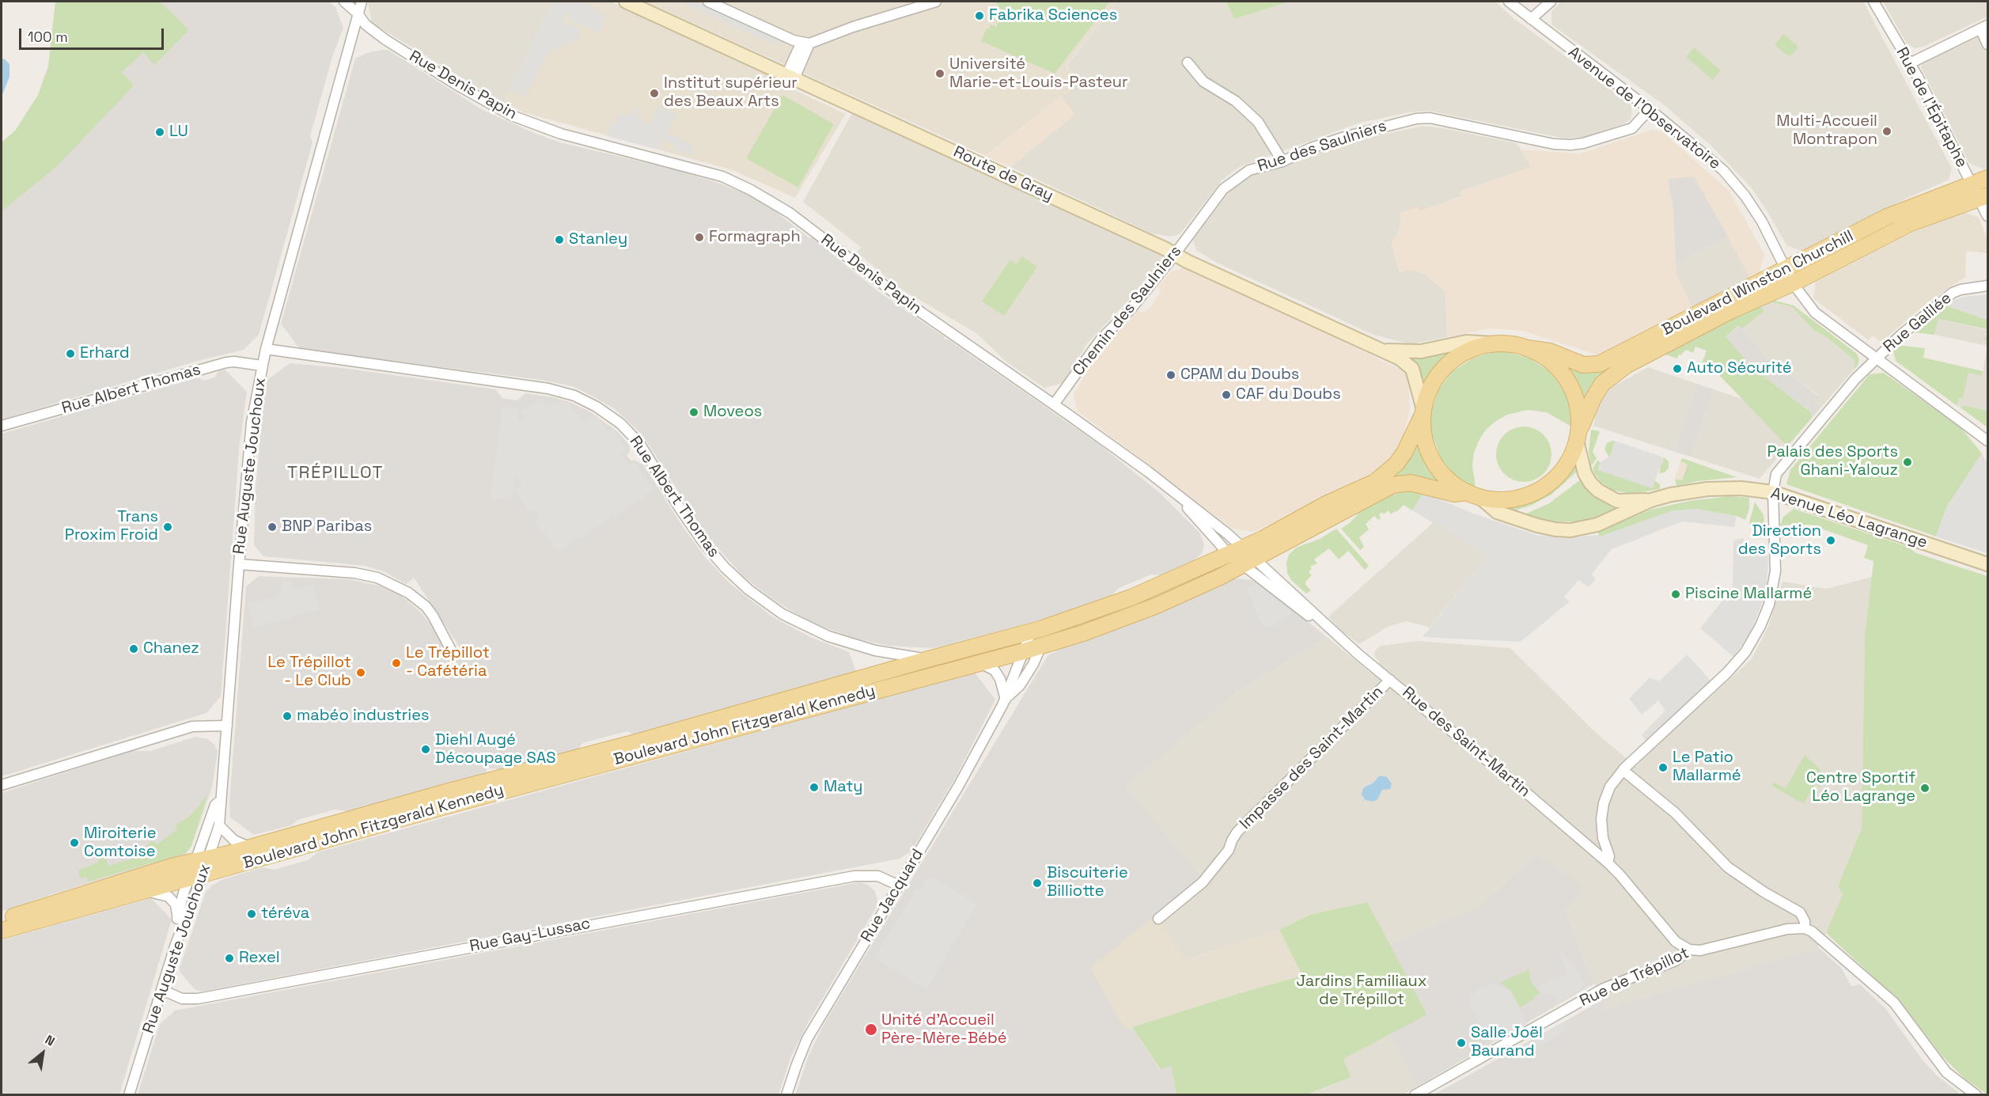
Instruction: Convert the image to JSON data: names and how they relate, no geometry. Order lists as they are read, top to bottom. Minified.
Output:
{"streets":{"main road":["Route de Gray","Boulevard Winston Churchill","Avenue Léo Lagrange","Boulevard John Fitzgerald Kennedy"],"street":["Rue Denis Papin","Rue de l'Épitaphe","Avenue de l'Observatoire","Rue des Saulniers","Chemin des Saulniers","Rue Galilée","Rue Albert Thomas","Rue Auguste Jouchoux","Rue des Saint-Martin","Impasse des Saint-Martin","Rue Jacquard","Rue Gay-Lussac","Rue de Trépillot"]},"crossings":[["Rue Denis Papin","Chemin des Saulniers"],["Rue Denis Papin","Rue Auguste Jouchoux"],["Rue Denis Papin","Boulevard John Fitzgerald Kennedy"],["Rue Denis Papin","Rue des Saint-Martin"],["Rue de l'Épitaphe","Boulevard Winston Churchill"],["Avenue de l'Observatoire","Rue des Saulniers"],["Avenue de l'Observatoire","Boulevard Winston Churchill"],["Avenue de l'Observatoire","Rue Galilée"],["Rue des Saulniers","Chemin des Saulniers"],["Route de Gray","Boulevard Winston Churchill"],["Route de Gray","Chemin des Saulniers"],["Route de Gray","Avenue Léo Lagrange"],["Route de Gray","Boulevard John Fitzgerald Kennedy"],["Boulevard Winston Churchill","Avenue Léo Lagrange"],["Boulevard Winston Churchill","Boulevard John Fitzgerald Kennedy"],["Rue Galilée","Avenue Léo Lagrange"],["Rue Albert Thomas","Rue Auguste Jouchoux"],["Rue Albert Thomas","Boulevard John Fitzgerald Kennedy"],["Rue Auguste Jouchoux","Boulevard John Fitzgerald Kennedy"],["Rue Auguste Jouchoux","Rue Gay-Lussac"],["Avenue Léo Lagrange","Boulevard John Fitzgerald Kennedy"],["Boulevard John Fitzgerald Kennedy","Rue des Saint-Martin"],["Boulevard John Fitzgerald Kennedy","Rue Jacquard"],["Rue des Saint-Martin","Impasse des Saint-Martin"],["Rue des Saint-Martin","Rue de Trépillot"],["Rue Jacquard","Rue Gay-Lussac"]],"districts":["TRÉPILLOT"],"parks":["Jardins Familiaux de Trépillot"],"places":["Fabrika Sciences","Université Marie-et-Louis-Pasteur","Institut supérieur des Beaux Arts","Multi-Accueil Montrapon","LU","Formagraph","Stanley","Erhard","Auto Sécurité","CPAM du Doubs","CAF du Doubs","Moveos","Palais des Sports Ghani-Yalouz","Trans Proxim Froid","BNP Paribas","Direction des Sports","Piscine Mallarmé","Chanez","Le Trépillot - Cafétéria","Le Trépillot - Le Club","mabéo industries","Diehl Augé Découpage SAS","Le Patio Mallarmé","Maty","Centre Sportif Léo Lagrange","Miroiterie Comtoise","Biscuiterie Billiotte","téréva","Rexel","Unité d’Accueil Père-Mère-Bébé","Salle Joël Baurand"],"scale_bar":"100 m","north":"top right"}
